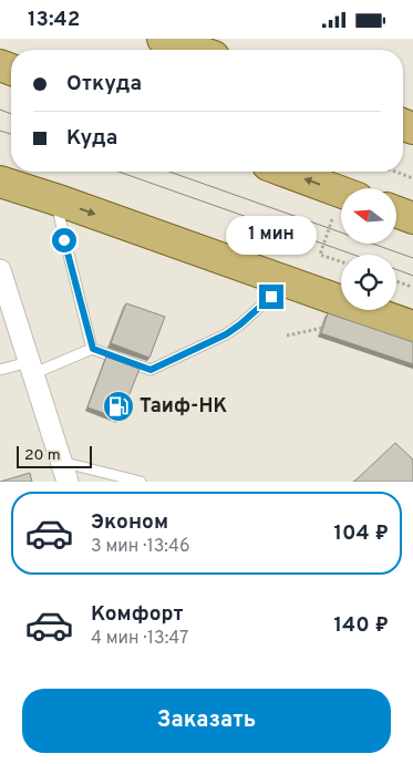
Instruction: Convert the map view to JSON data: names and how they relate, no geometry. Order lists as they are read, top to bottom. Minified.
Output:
{"places":{"fuel station":["Таиф-НК"]},"scale_bar":"20 m","north":"left","page":{"status":"13:42","banner":["Откуда","Куда"],"bubble":"1 мин","scale":"20 m","list":[{"name":"Эконом","note":"3 мин · 13:46","value":"104 ₽"},{"name":"Комфорт","note":"4 мин · 13:47","value":"140 ₽"}],"buttons":"Заказать"}}
